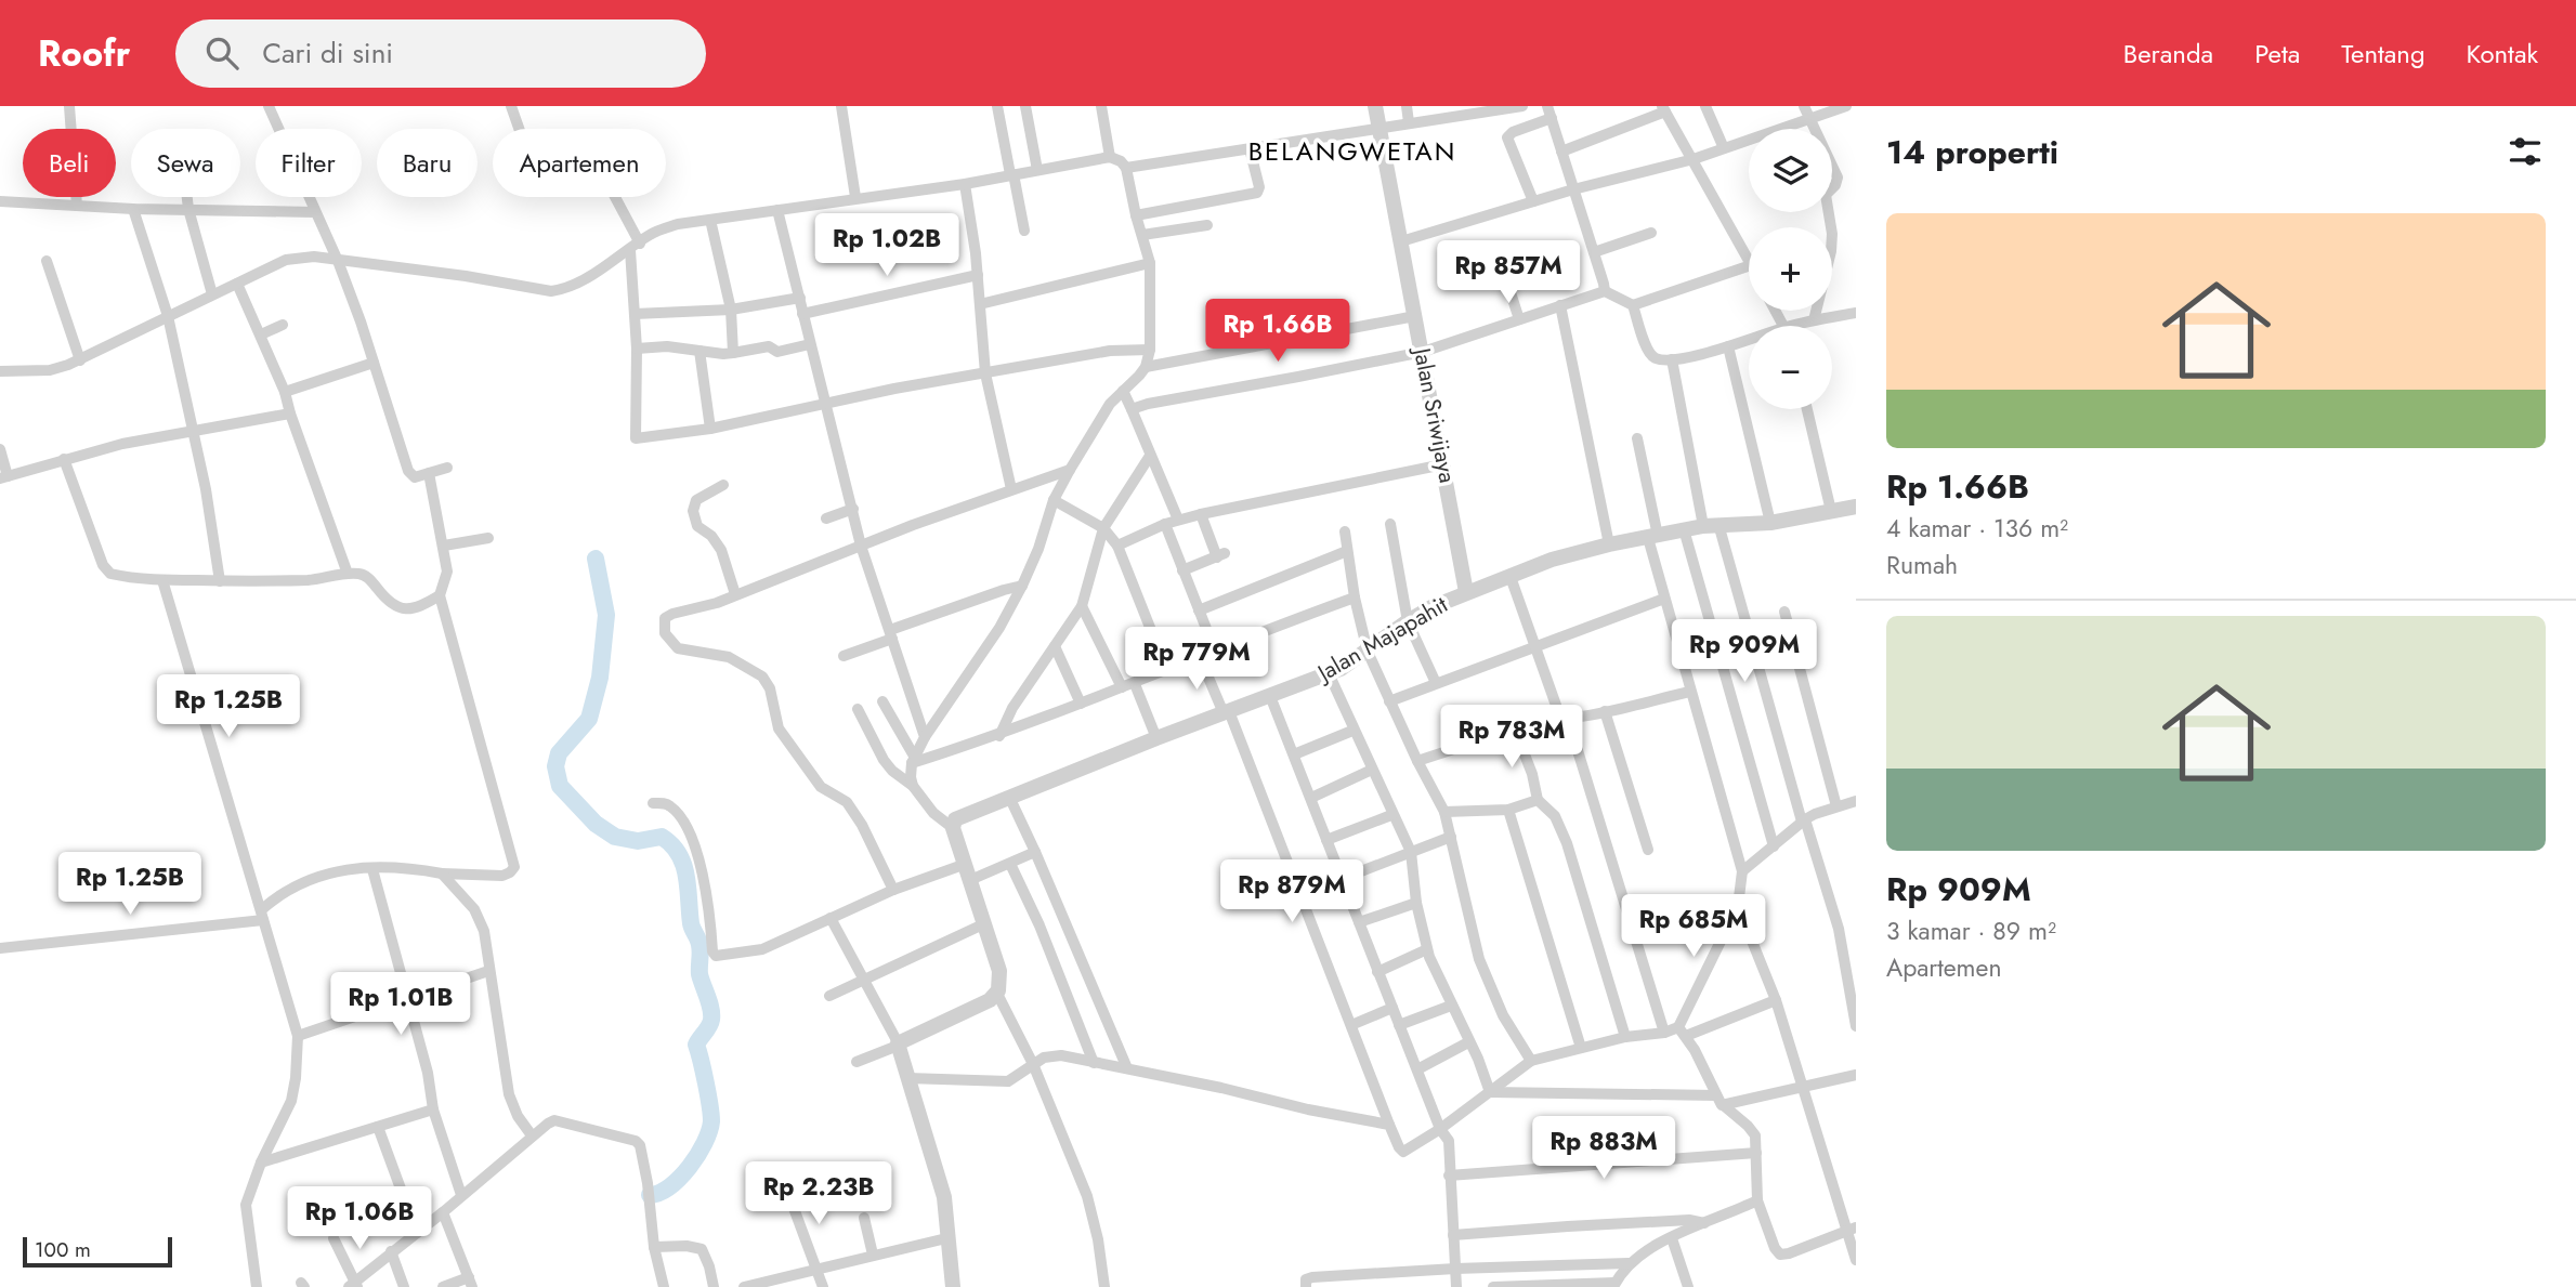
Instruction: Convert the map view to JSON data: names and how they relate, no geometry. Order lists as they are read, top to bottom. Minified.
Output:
{"streets":{"street":["Jalan Sriwijaya","Jalan Majapahit"]},"crossings":[["Jalan Sriwijaya","Jalan Majapahit"]],"districts":["BELANGWETAN"],"scale_bar":"100 m","page":{"header":"Roofr","search":"Cari di sini","nav":["Beranda","Peta","Tentang","Kontak"],"heading":"14 properti","map_buttons":["+","−"],"chip":["Beli","Sewa","Filter","Baru","Apartemen"],"list":[{"name":"Rp 1.66B","note":"4 kamar · 136 m² · Rumah"},{"name":"Rp 909M","note":"3 kamar · 89 m² · Apartemen"}],"price":["Rp 1.02B","Rp 857M","Rp 1.66B","Rp 909M","Rp 779M","Rp 1.25B","Rp 783M","Rp 1.25B","Rp 879M","Rp 685M","Rp 1.01B","Rp 883M","Rp 2.23B","Rp 1.06B"],"scale":"100 m"}}
